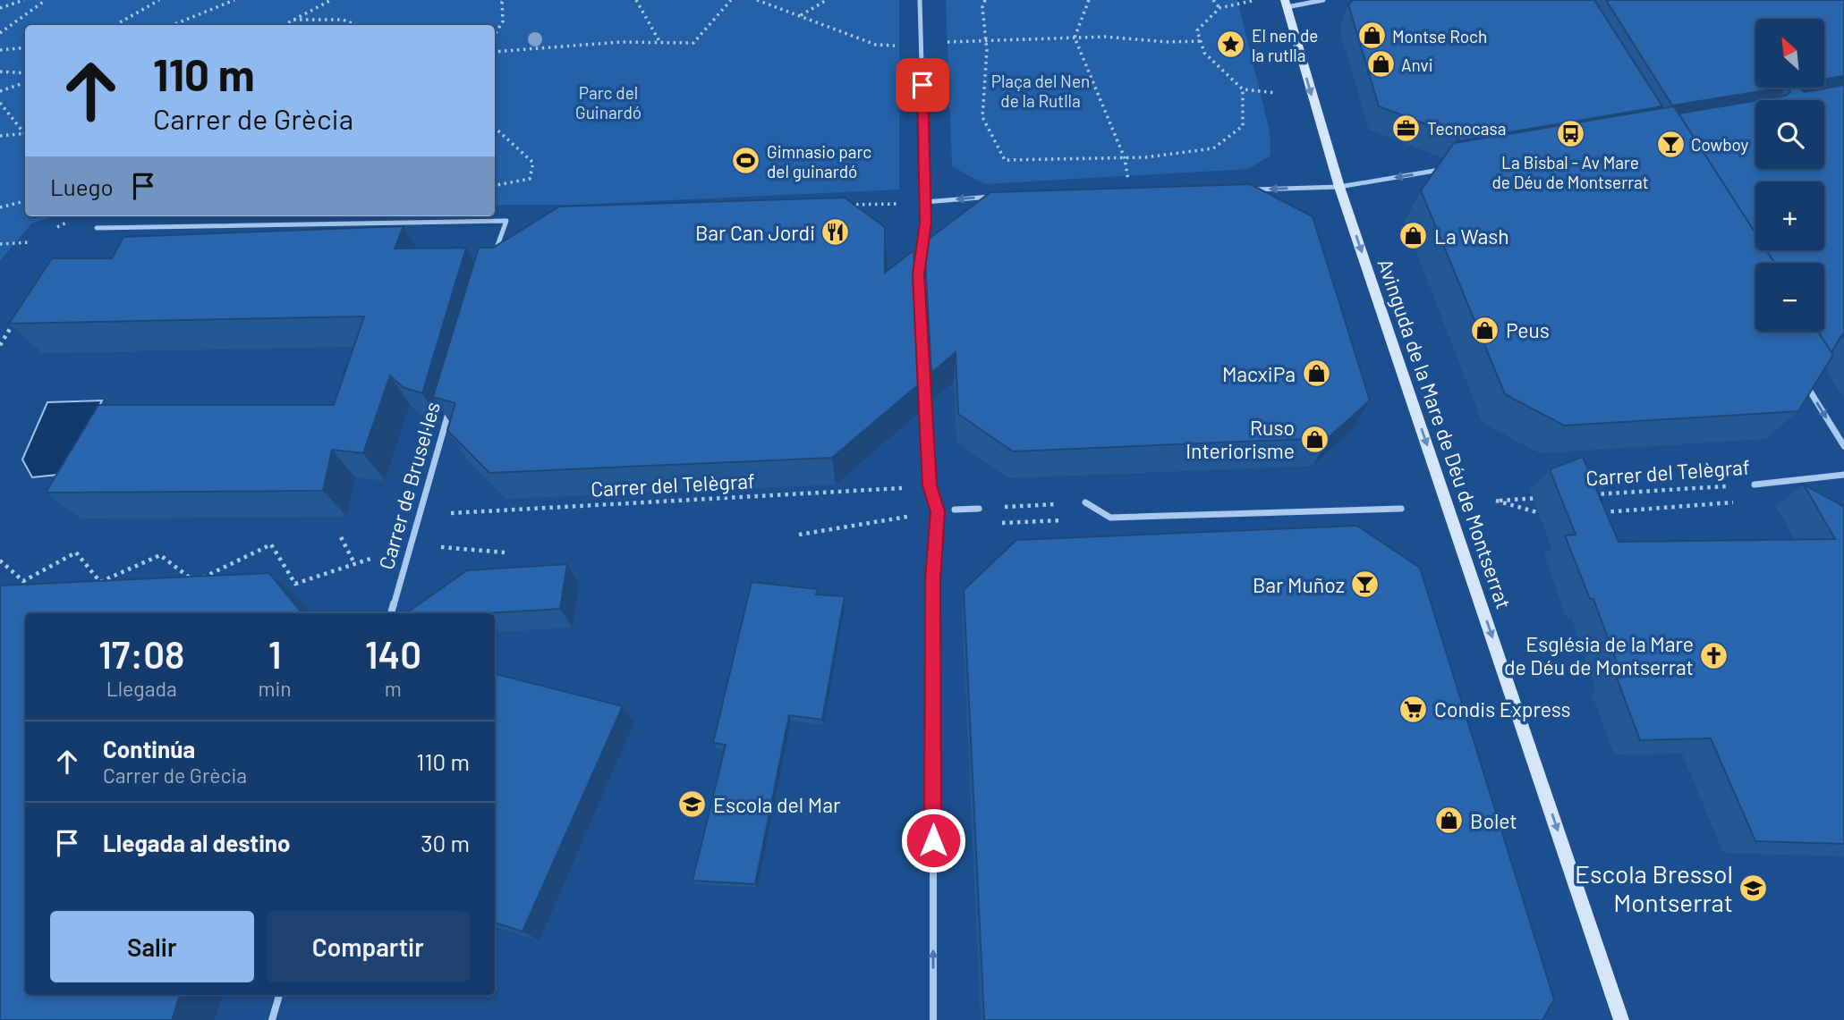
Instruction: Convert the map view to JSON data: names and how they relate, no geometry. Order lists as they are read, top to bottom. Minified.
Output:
{"streets":{"street":["Avinguda de la Mare de Déu de Montserrat","Carrer del Telègraf","Carrer de Brusel·les"]},"one_way":["Avinguda de la Mare de Déu de Montserrat"],"parks":["Plaça del Nen de la Rutlla","Parc del Guinardó"],"places":{"shop":["Montse Roch","Anvi","La Wash","Peus","MacxiPa","Ruso Interiorisme","Bolet"],"place":["El nen de la rutlla"],"office":["Tecnocasa"],"bus stop":["La Bisbal - Av Mare de Déu de Montserrat"],"bar":["Cowboy","Bar Muñoz"],"sports":["Gimnasio parc del guinardó"],"restaurant":["Bar Can Jordi"],"church":["Església de la Mare de Déu de Montserrat"],"supermarket":["Condis Express"],"school or university":["Escola del Mar","Escola Bressol Montserrat"]},"north":"top left","page":{"map_buttons":["+","−"],"turn":["110 m","Carrer de Grècia"],"then":"Luego","eta":["17:08","Llegada","1","min","140","m"],"list":[{"name":"Continúa","note":"Carrer de Grècia","value":"110 m"},{"name":"Llegada al destino","value":"30 m"}],"buttons":["Salir","Compartir"]}}
